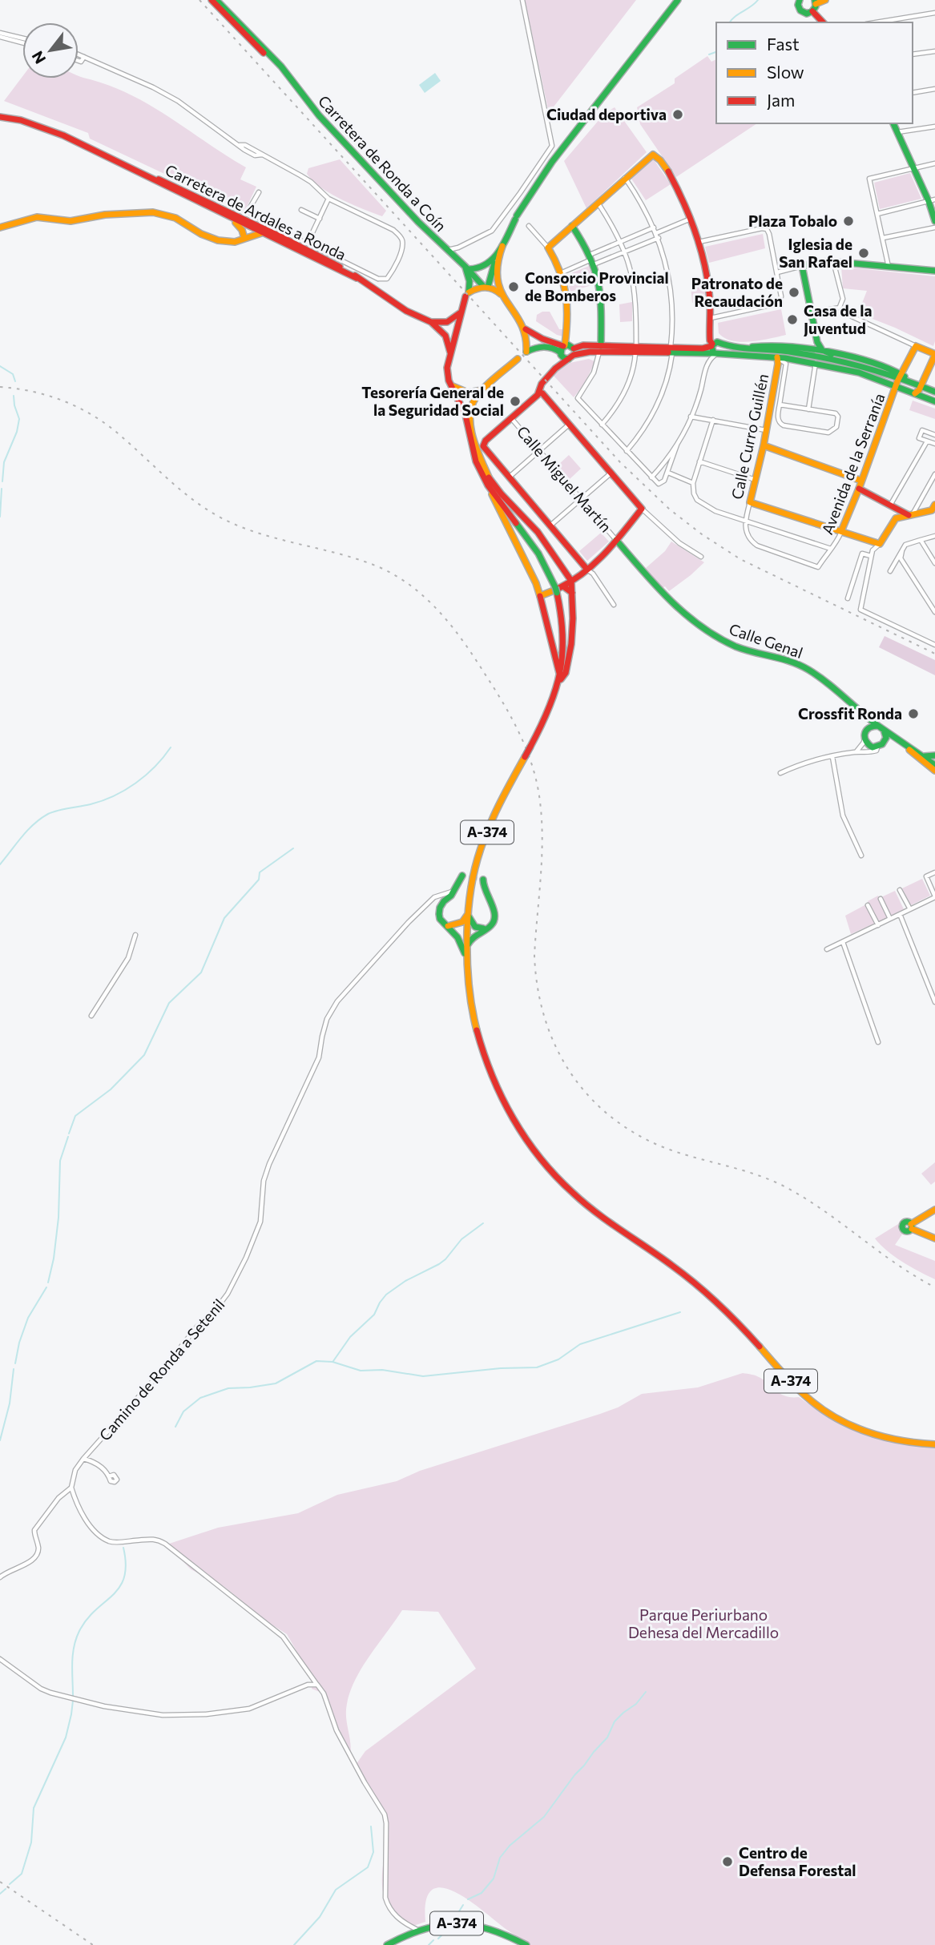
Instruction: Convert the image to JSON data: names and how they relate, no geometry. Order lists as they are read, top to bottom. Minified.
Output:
{"streets":{"main road":["Carretera de Ronda a Coín","Carretera de Ardales a Ronda","Calle Curro Guillén","Avenida de la Serranía","Calle Genal","A-374"],"street":["Calle Miguel Martín","Camino de Ronda a Setenil"]},"crossings":[["Calle Curro Guillén","Avenida de la Serranía"],["Calle Miguel Martín","Calle Genal"]],"parks":["Parque Periurbano Dehesa del Mercadillo"],"places":["Ciudad deportiva","Plaza Tobalo","Iglesia de San Rafael","Consorcio Provincial de Bomberos","Patronato de Recaudación","Casa de la Juventud","Tesorería General de la Seguridad Social","Crossfit Ronda","Centro de Defensa Forestal"],"legend":["Fast","Slow","Jam"],"north":"bottom left"}
